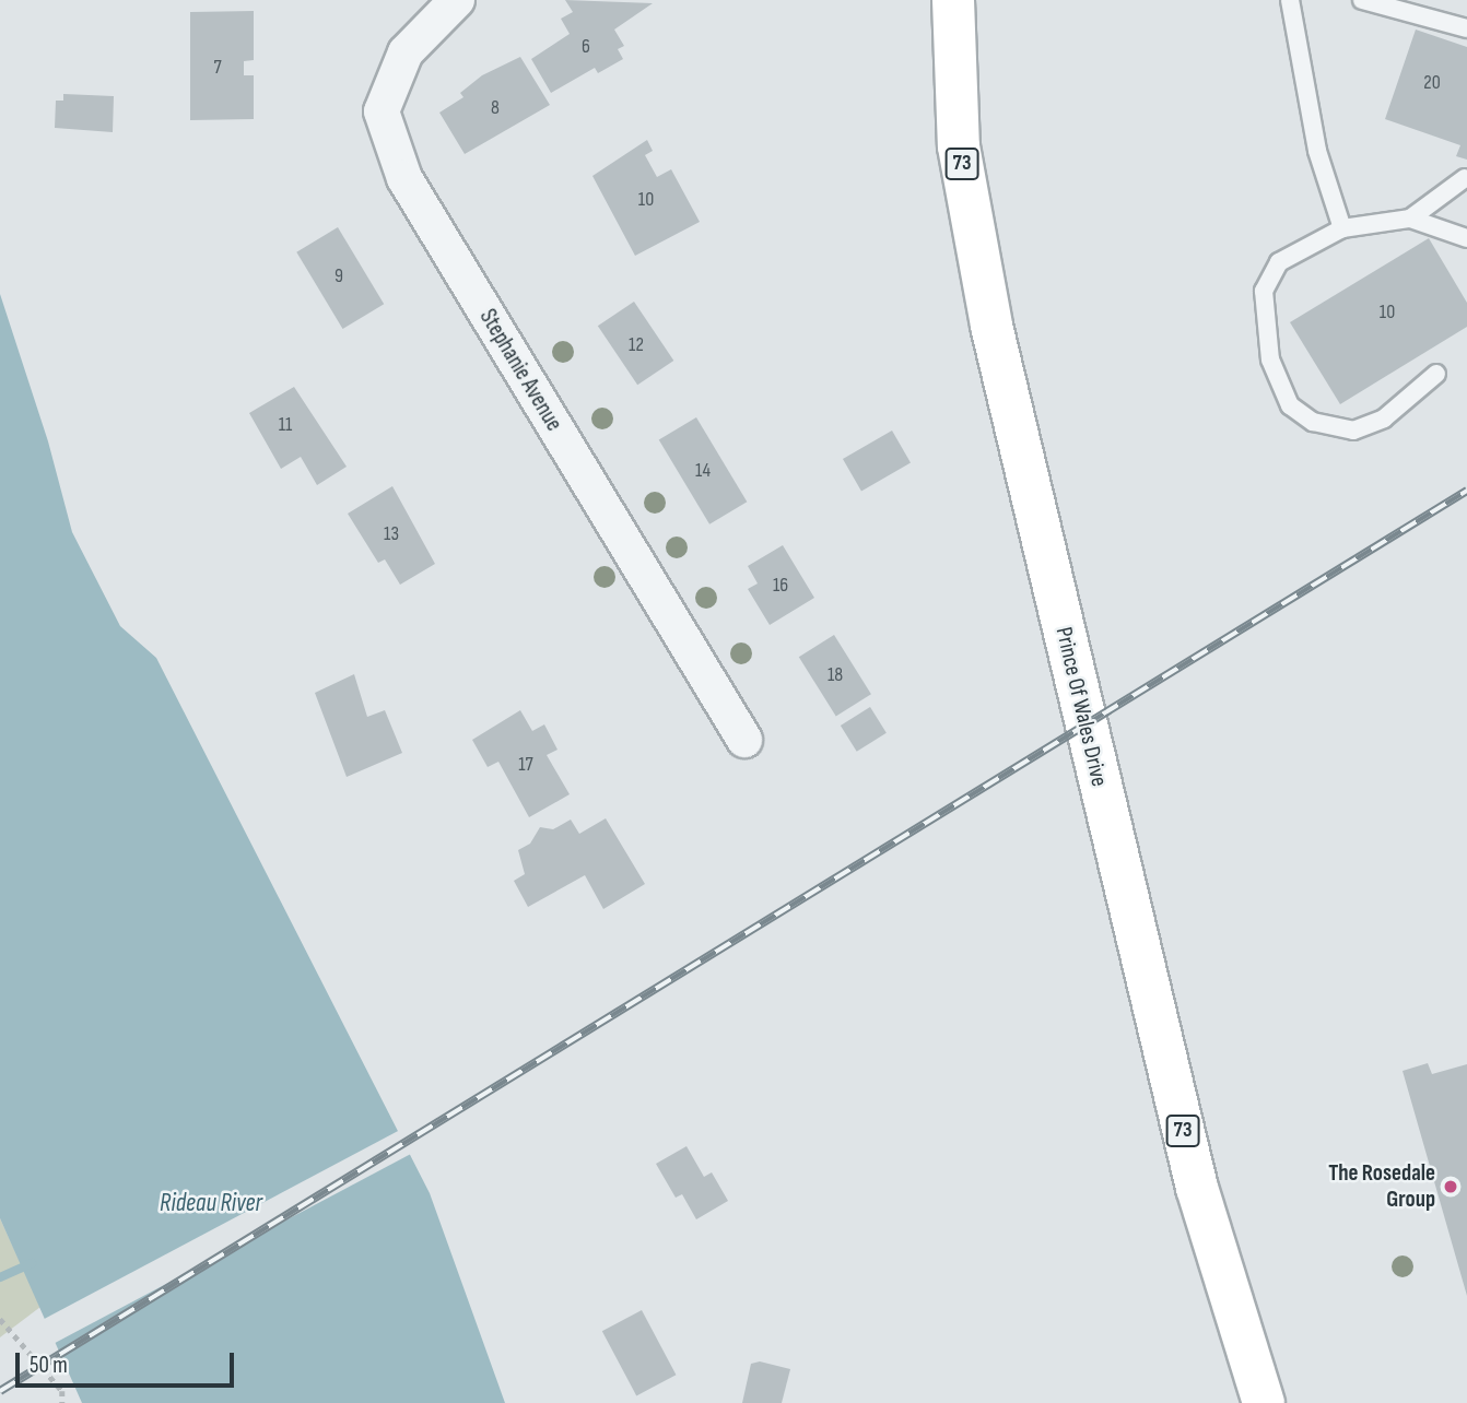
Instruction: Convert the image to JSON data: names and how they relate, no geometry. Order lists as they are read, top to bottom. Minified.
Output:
{"streets":{"main road":["73","Prince Of Wales Drive"],"street":["Stephanie Avenue"]},"water":["Rideau River"],"places":["The Rosedale Group"],"house_numbers":["6","7","20","8","10","9","10","12","11","14","13","16","18","17"],"scale_bar":"50 m"}
